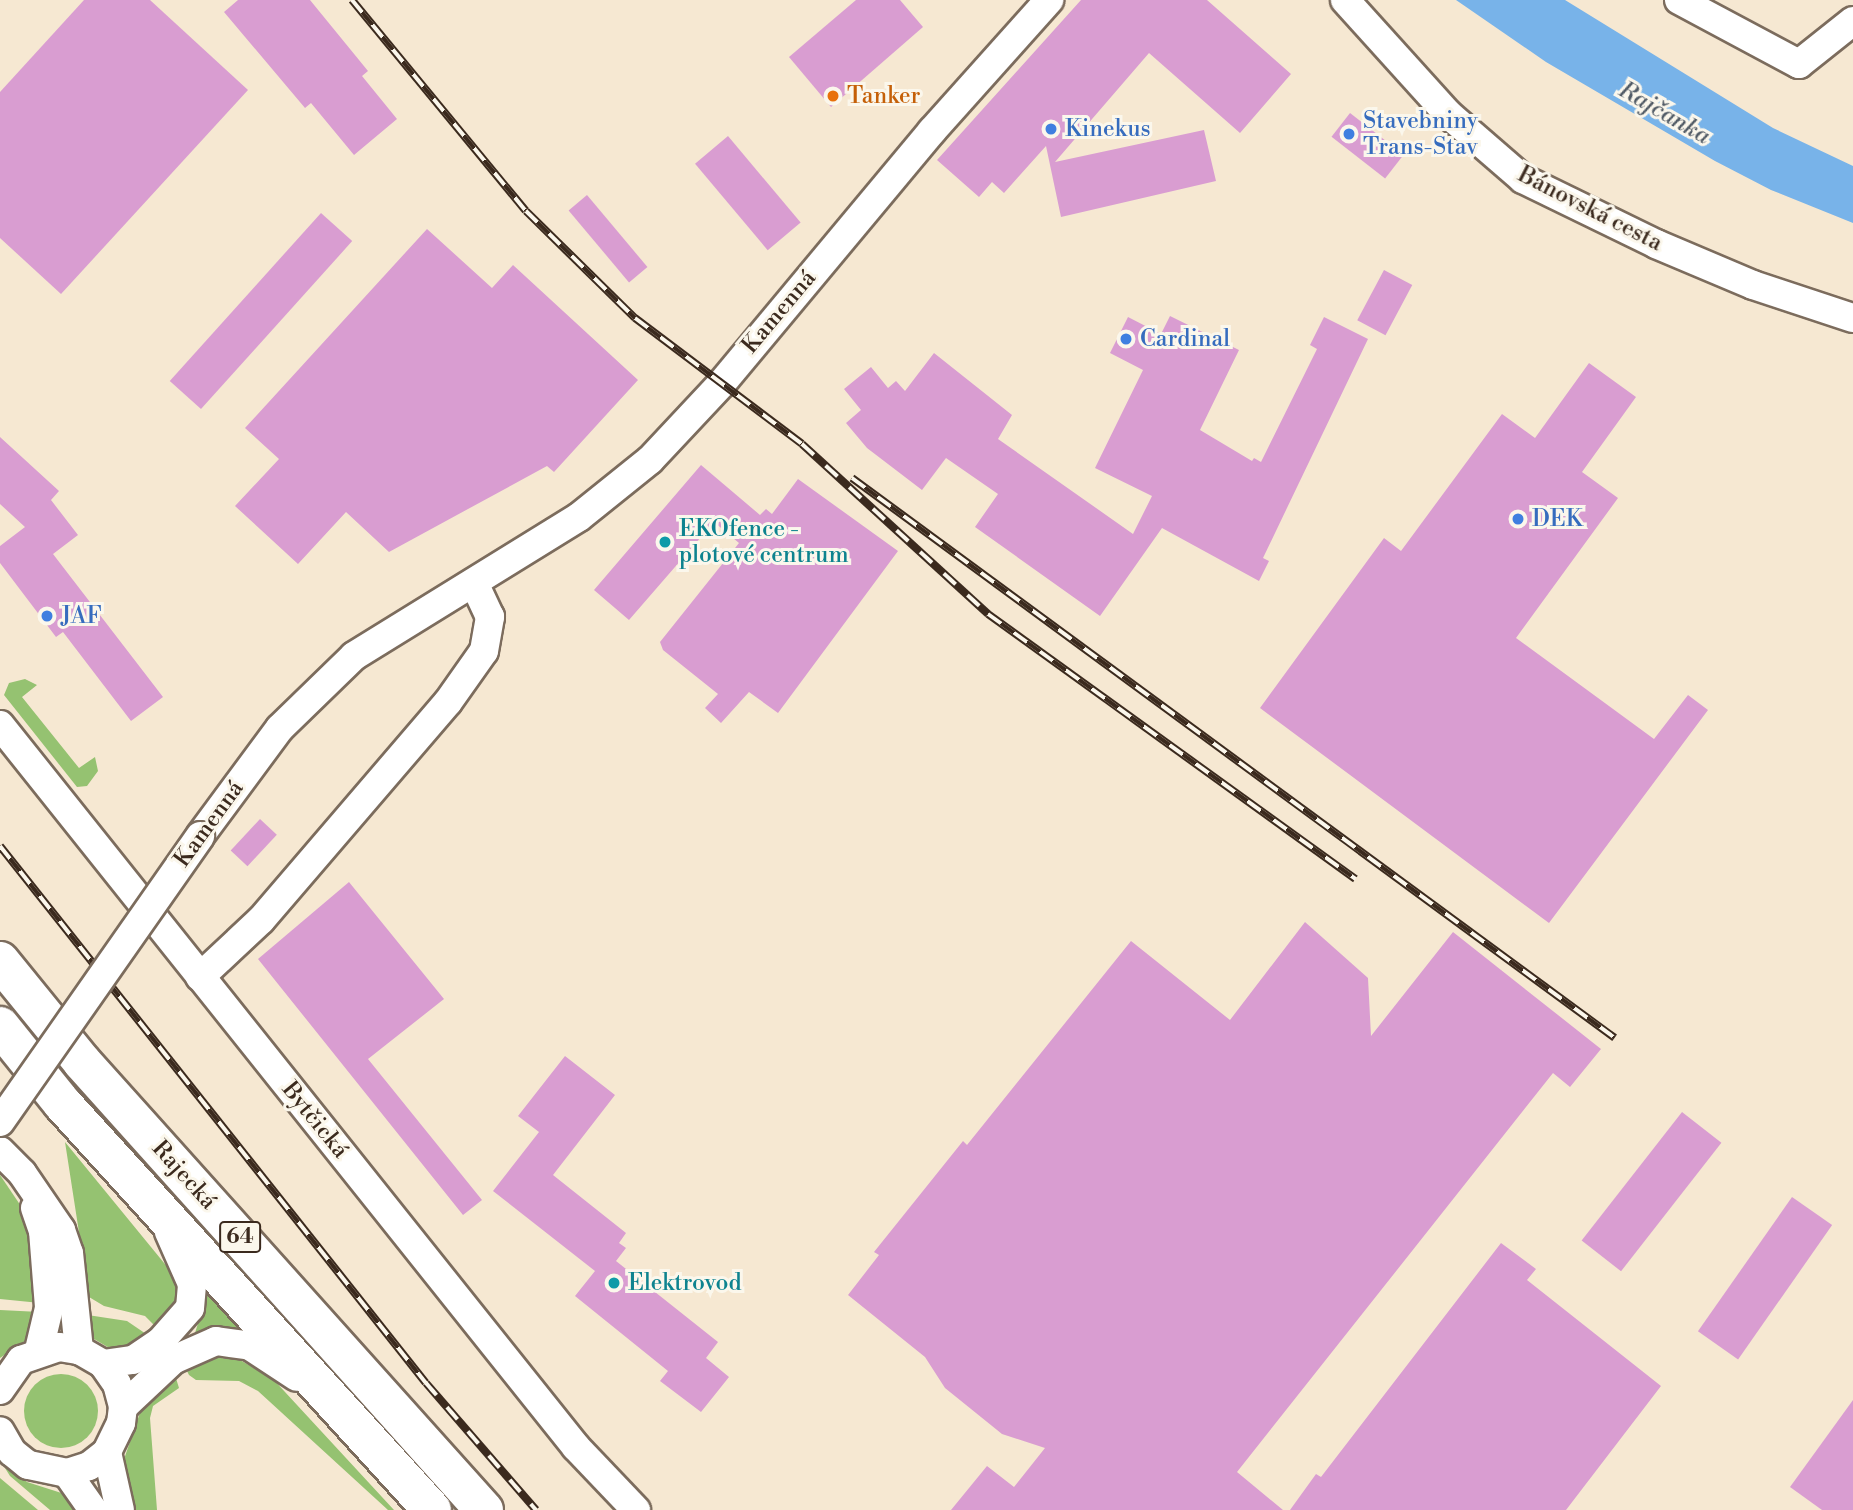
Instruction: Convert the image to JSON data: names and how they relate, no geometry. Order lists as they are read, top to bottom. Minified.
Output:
{"streets":{"main road":["Rajecká","64"],"street":["Bánovská cesta","Kamenná","Bytčická"]},"water":["Rajčanka"],"places":["Tanker","Kinekus","Stavebniny Trans-Stav","Cardinal","DEK","EKOfence - plotové centrum","JAF","Elektrovod"]}
